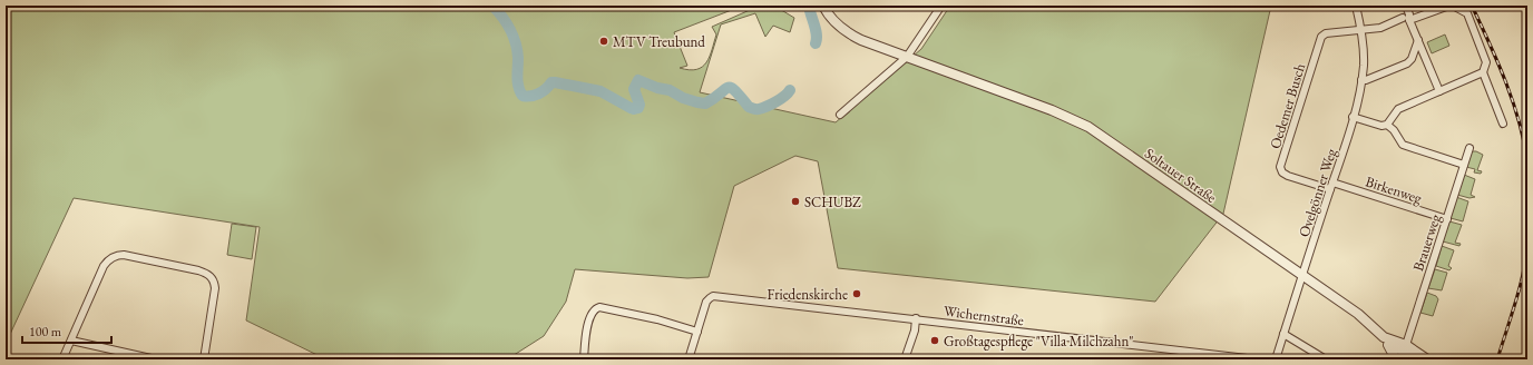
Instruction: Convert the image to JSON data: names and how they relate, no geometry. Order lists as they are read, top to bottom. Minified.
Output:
{"streets":{"street":["Oedemer Busch","Soltauer Straße","Birkenweg","Ovelgönner Weg","Brauerweg","Wichernstraße"]},"crossings":[["Oedemer Busch","Birkenweg"],["Oedemer Busch","Ovelgönner Weg"],["Soltauer Straße","Ovelgönner Weg"],["Soltauer Straße","Brauerweg"],["Birkenweg","Ovelgönner Weg"],["Birkenweg","Brauerweg"]],"places":["MTV Treubund","SCHUBZ","Friedenskirche","Großtagespflege \"Villa Milchzahn\""],"scale_bar":"100 m"}
